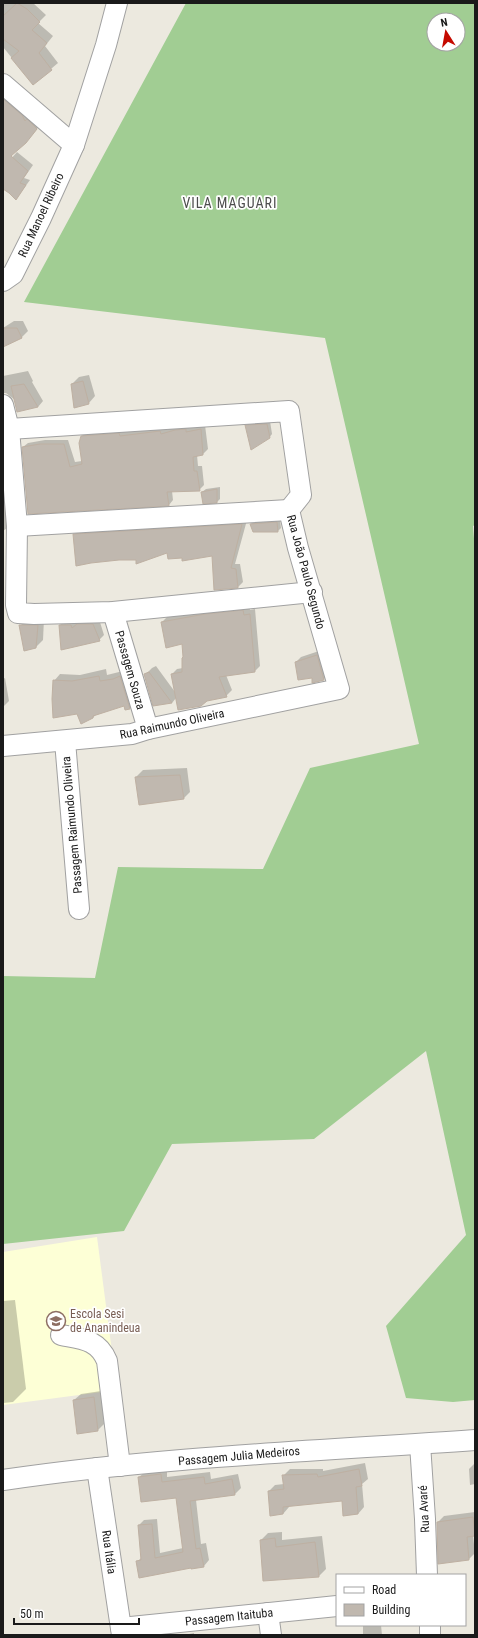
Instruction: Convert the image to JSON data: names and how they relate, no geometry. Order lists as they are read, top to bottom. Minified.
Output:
{"streets":{"street":["Rua Manoel Ribeiro","Rua João Paulo Segundo","Passagem Souza","Rua Raimundo Oliveira","Passagem Raimundo Oliveira","Passagem Julia Medeiros","Rua Avaré","Rua Itália","Passagem Itaituba"]},"crossings":[["Rua João Paulo Segundo","Rua Raimundo Oliveira"],["Passagem Souza","Rua Raimundo Oliveira"],["Rua Raimundo Oliveira","Passagem Raimundo Oliveira"],["Passagem Julia Medeiros","Rua Avaré"],["Passagem Julia Medeiros","Rua Itália"],["Rua Itália","Passagem Itaituba"]],"districts":["VILA MAGUARI"],"places":{"school or university":["Escola Sesi de Ananindeua"]},"legend":["Road","Building"],"scale_bar":"50 m","north":"top"}
